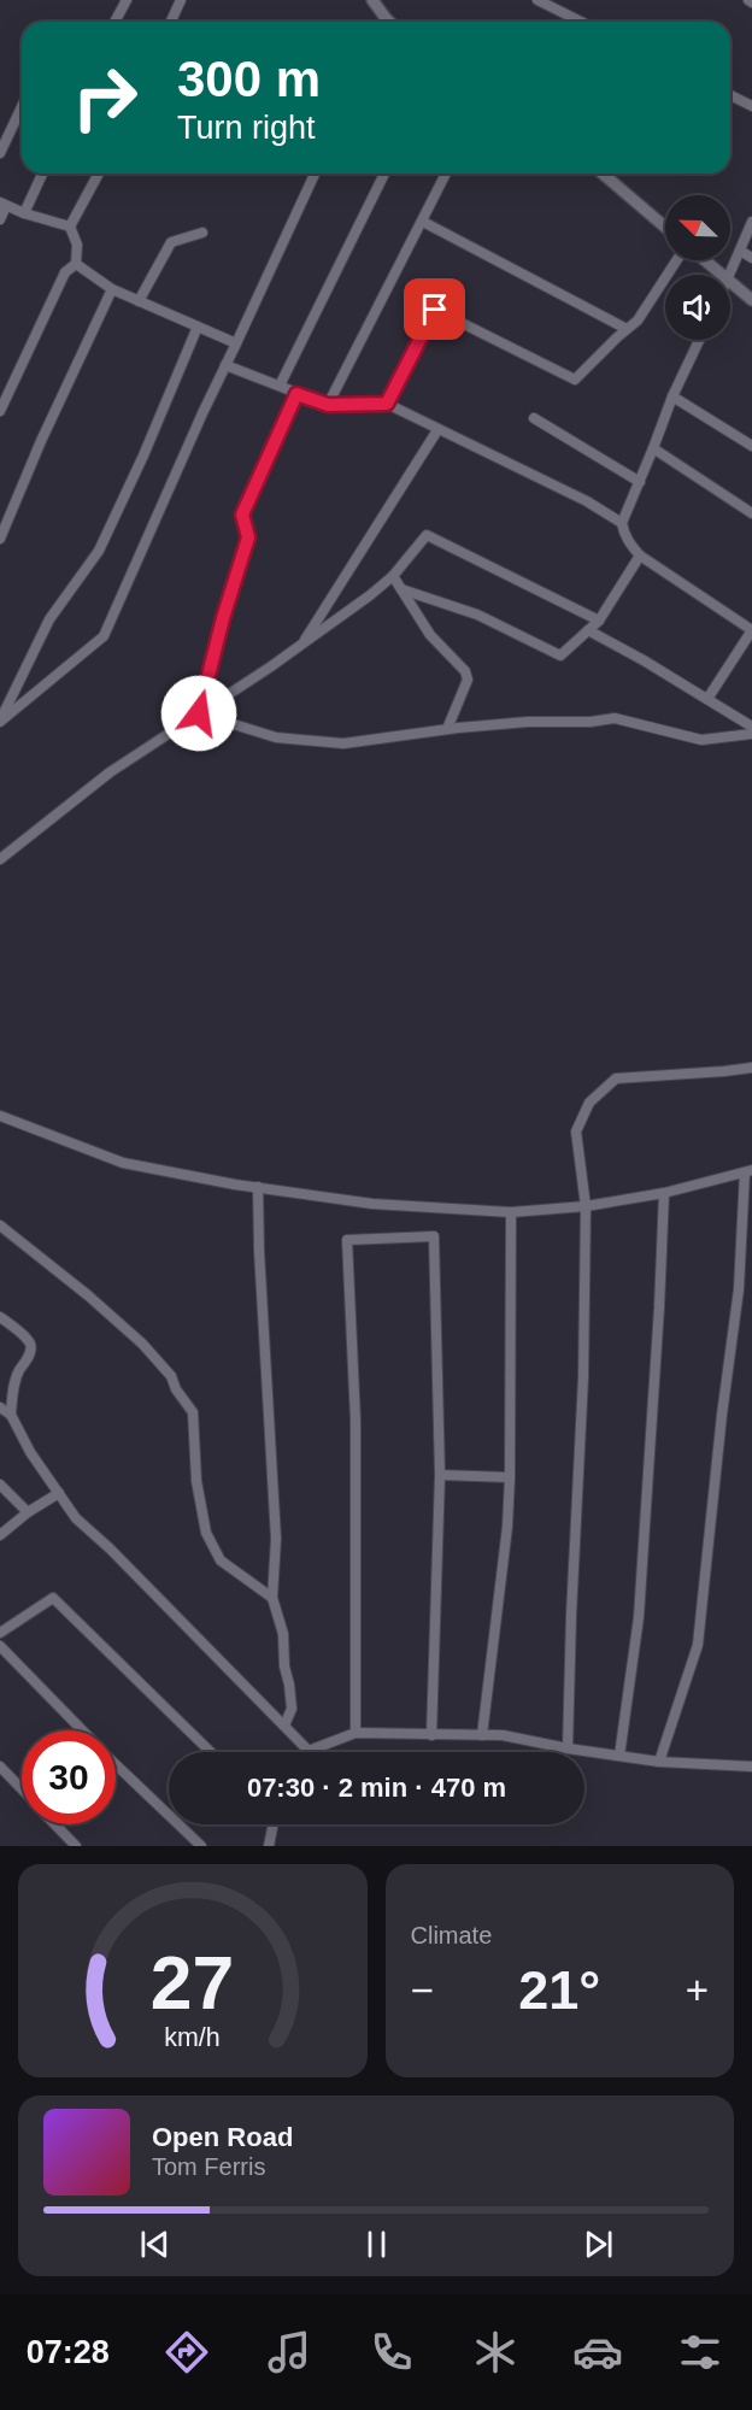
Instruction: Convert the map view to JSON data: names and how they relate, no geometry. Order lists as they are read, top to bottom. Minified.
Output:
{"north":"top left","page":{"turn":["300 m","Turn right"],"limit":"30","trip":"07:30 · 2 min · 470 m","tile":"Climate","heat":["−","21°","+"],"song":["Open Road","Tom Ferris"],"tabs":"07:28","gauge":["27","km/h"]}}
